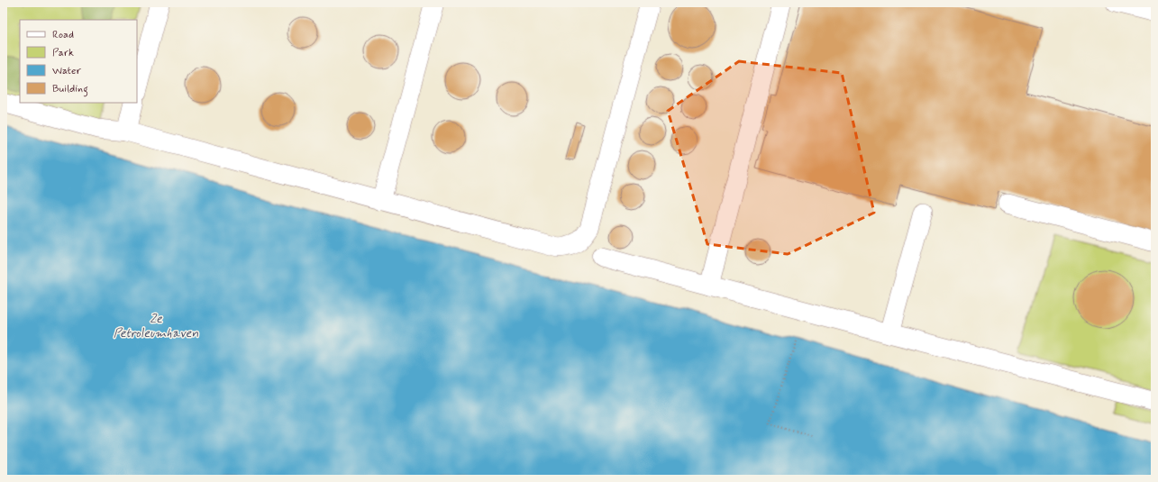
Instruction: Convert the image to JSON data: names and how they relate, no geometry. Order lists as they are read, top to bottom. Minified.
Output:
{"water":["2e Petroleumhaven"],"legend":["Road","Park","Water","Building"]}
